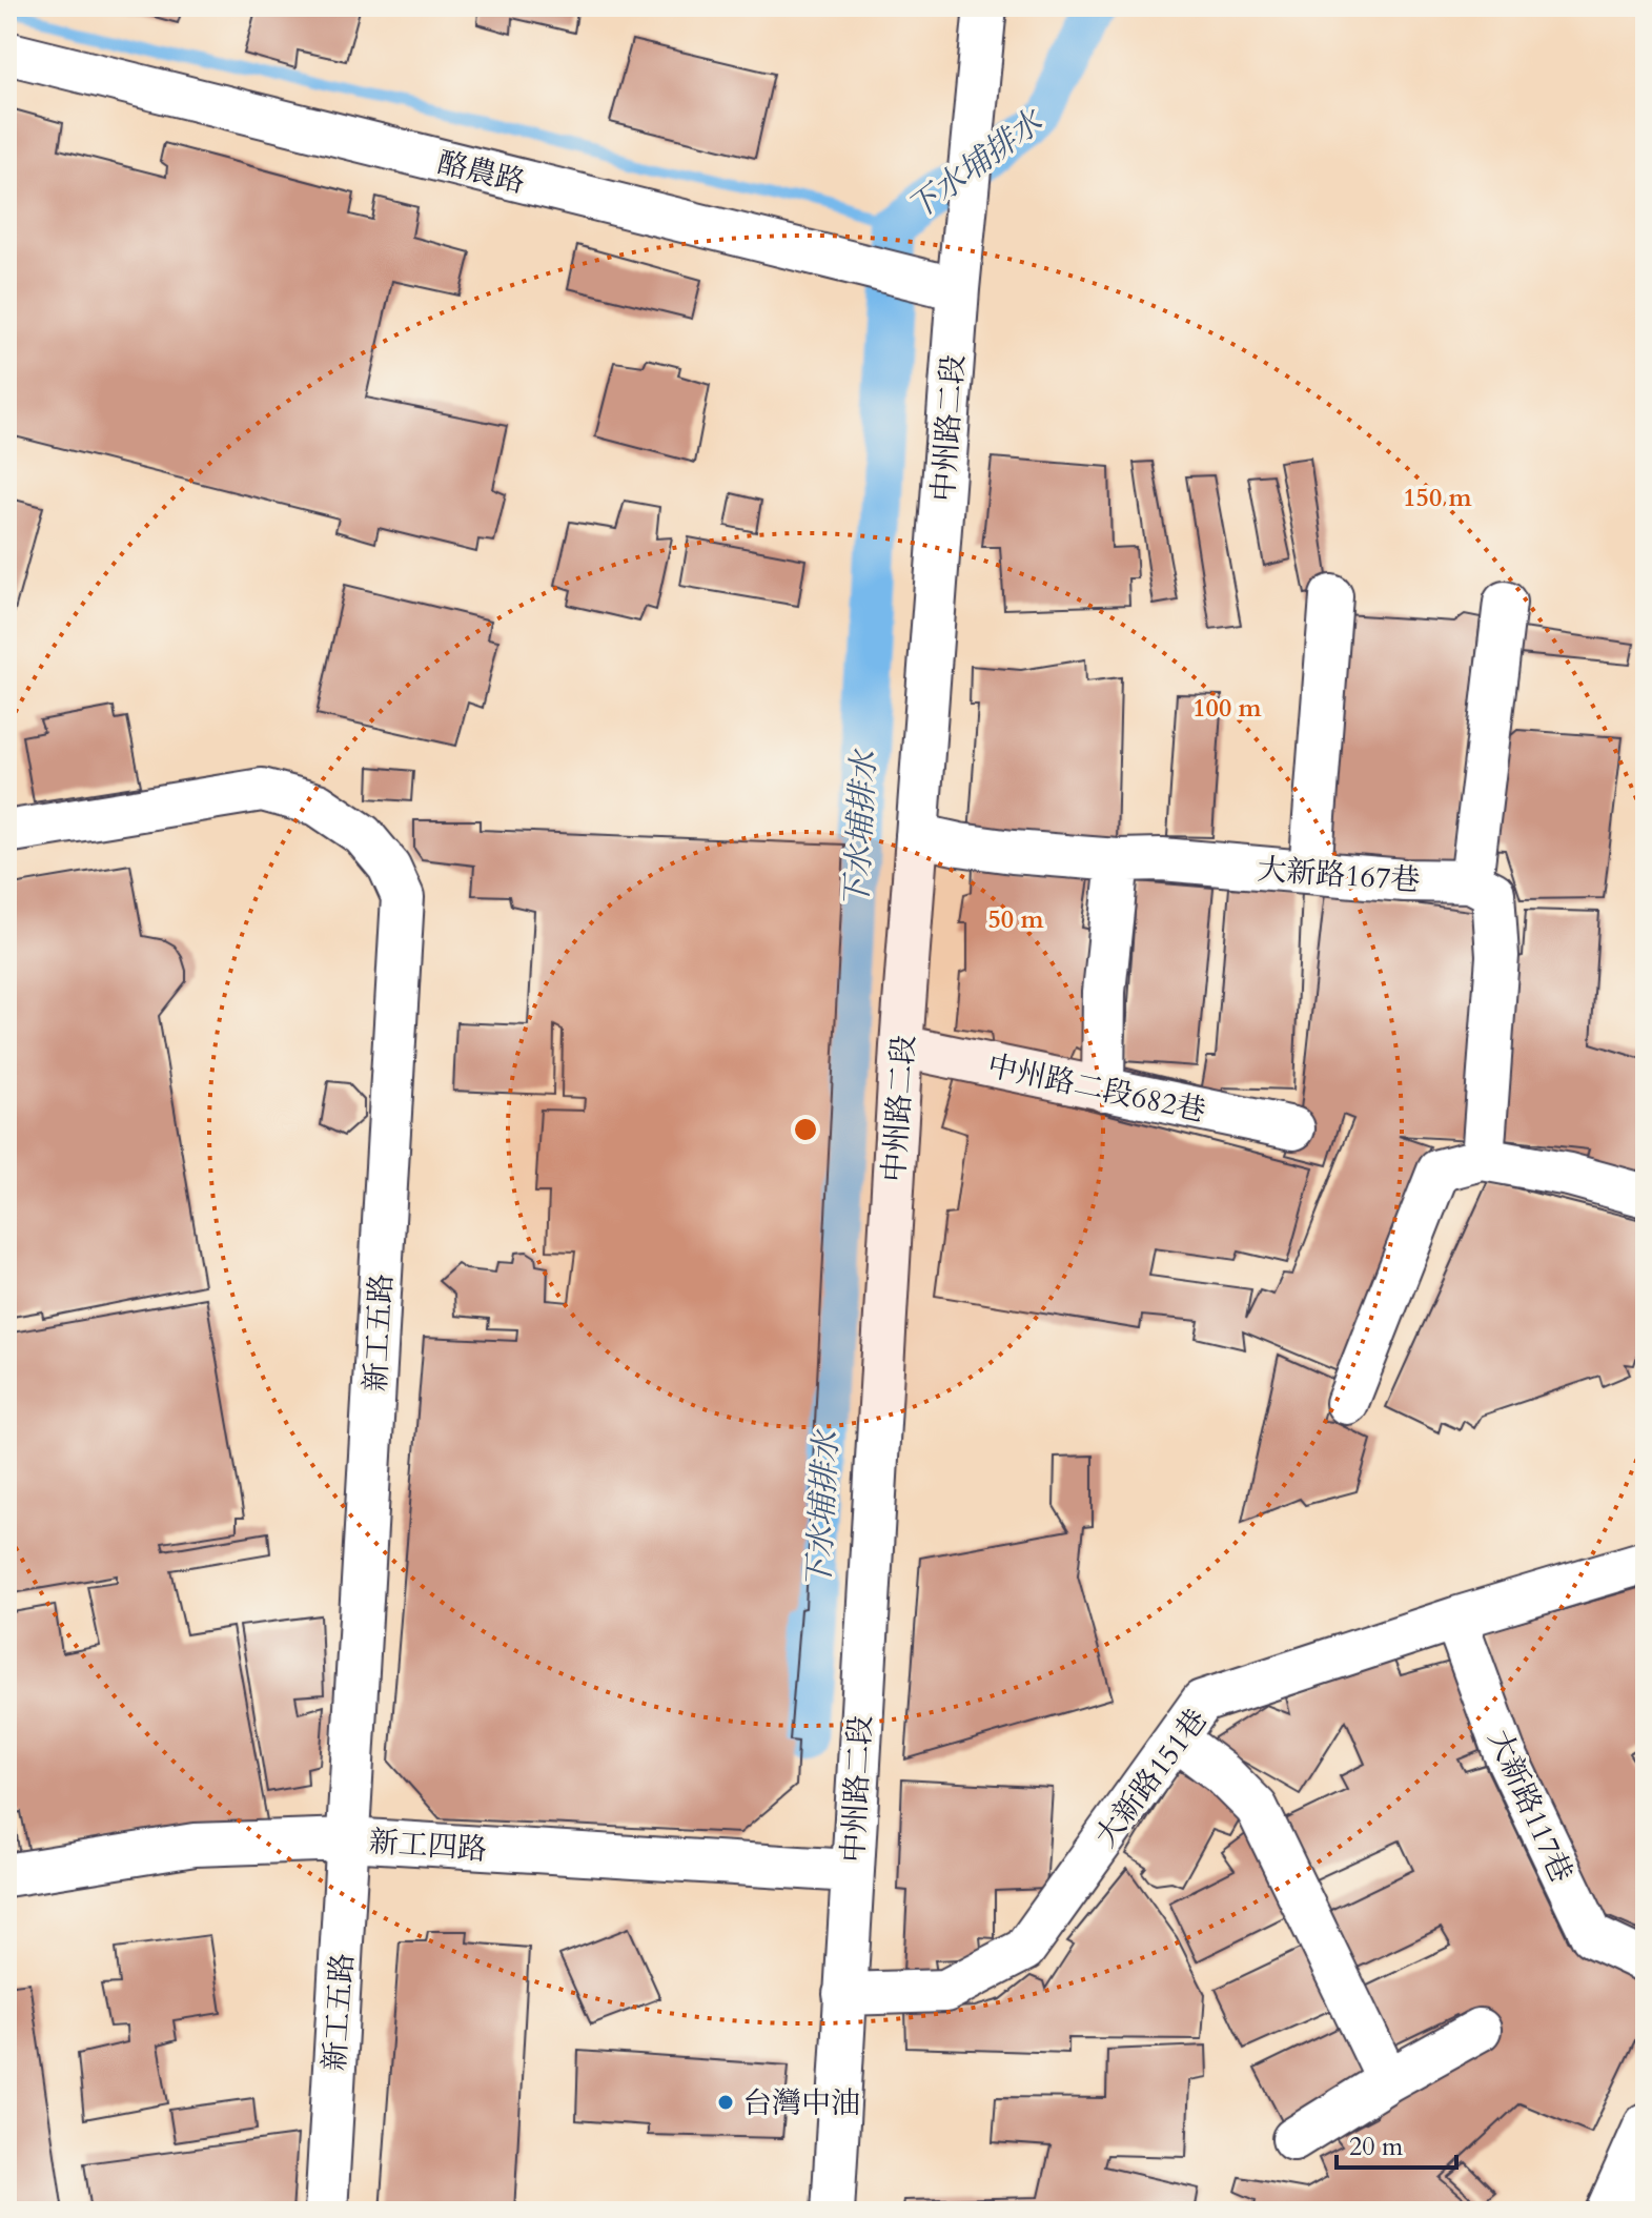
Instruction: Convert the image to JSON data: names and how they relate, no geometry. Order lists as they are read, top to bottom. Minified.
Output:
{"streets":{"street":["酪農路","中州路二段","大新路167巷","中州路二段682巷","新工五路","大新路151巷","大新路117巷","新工四路"]},"crossings":[["酪農路","中州路二段"],["中州路二段","大新路167巷"],["中州路二段","中州路二段682巷"],["中州路二段","大新路151巷"],["中州路二段","新工四路"],["新工五路","新工四路"],["大新路151巷","大新路117巷"]],"water":["下水埔排水"],"places":["台灣中油"],"scale_bar":"20 m","rings":["150 m","100 m","50 m"]}
